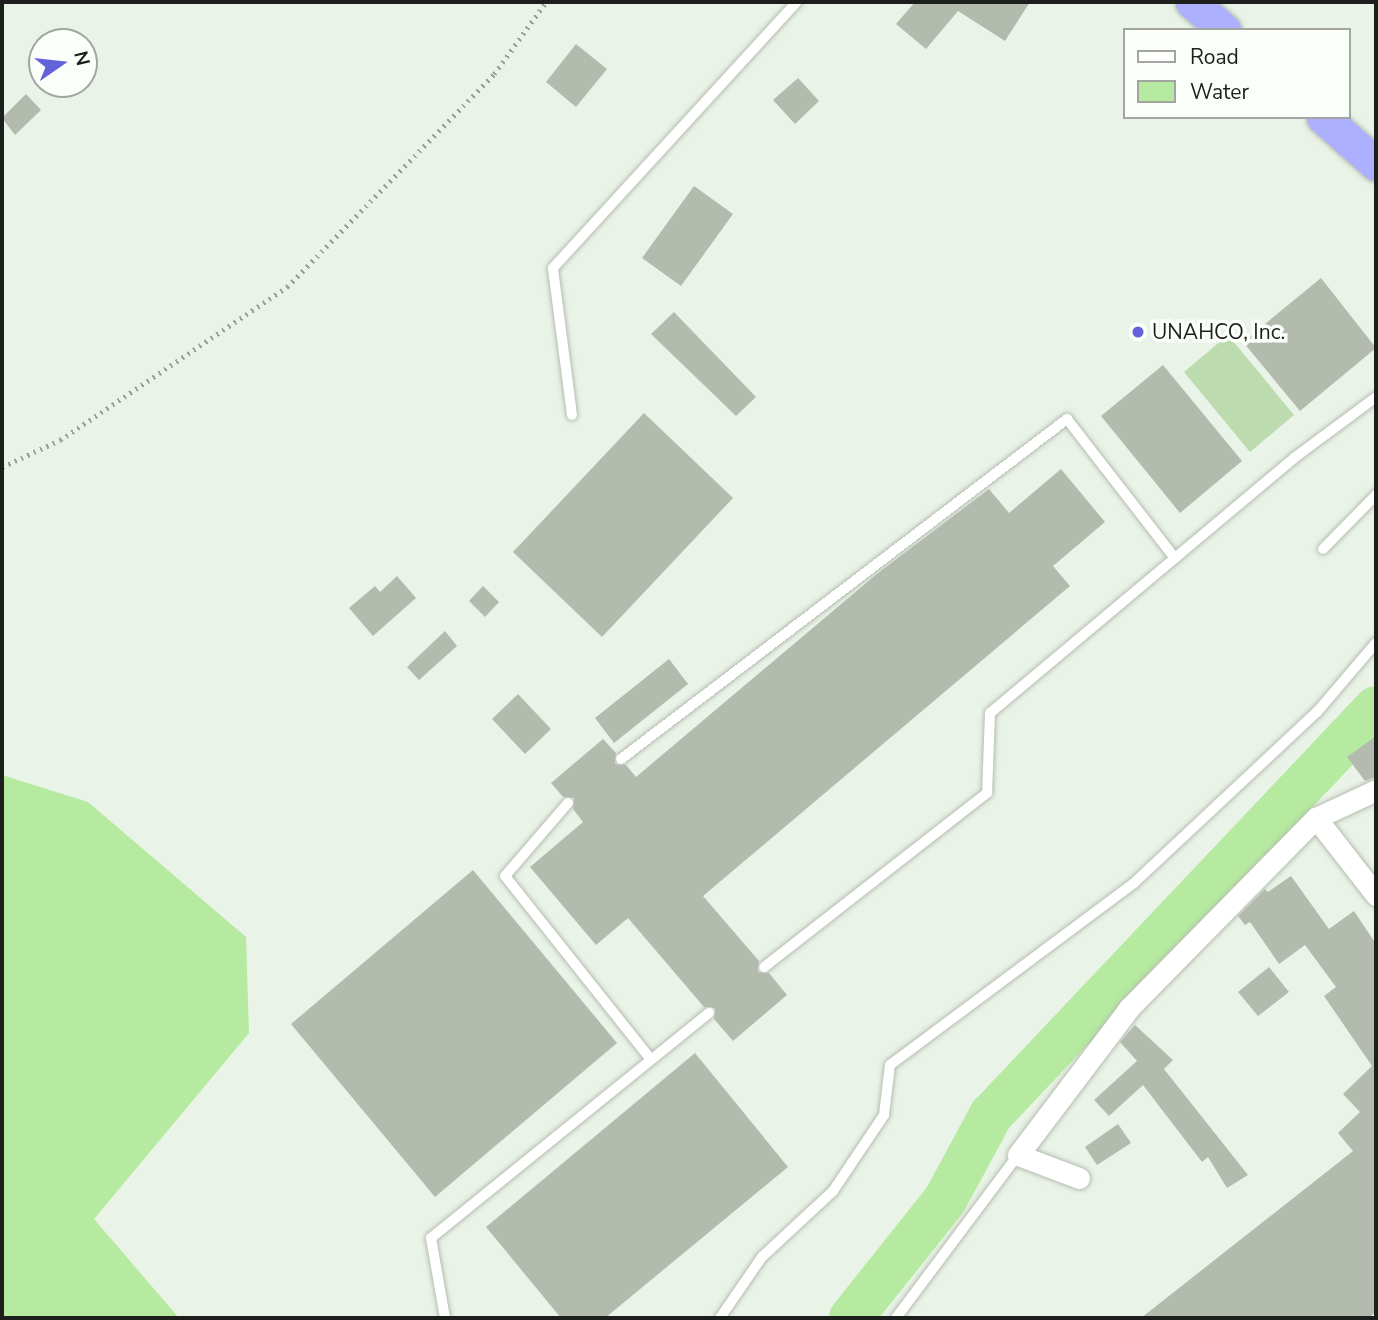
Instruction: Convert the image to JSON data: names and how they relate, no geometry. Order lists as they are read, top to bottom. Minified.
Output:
{"places":["UNAHCO, Inc."],"legend":["Road","Water"],"north":"right"}
